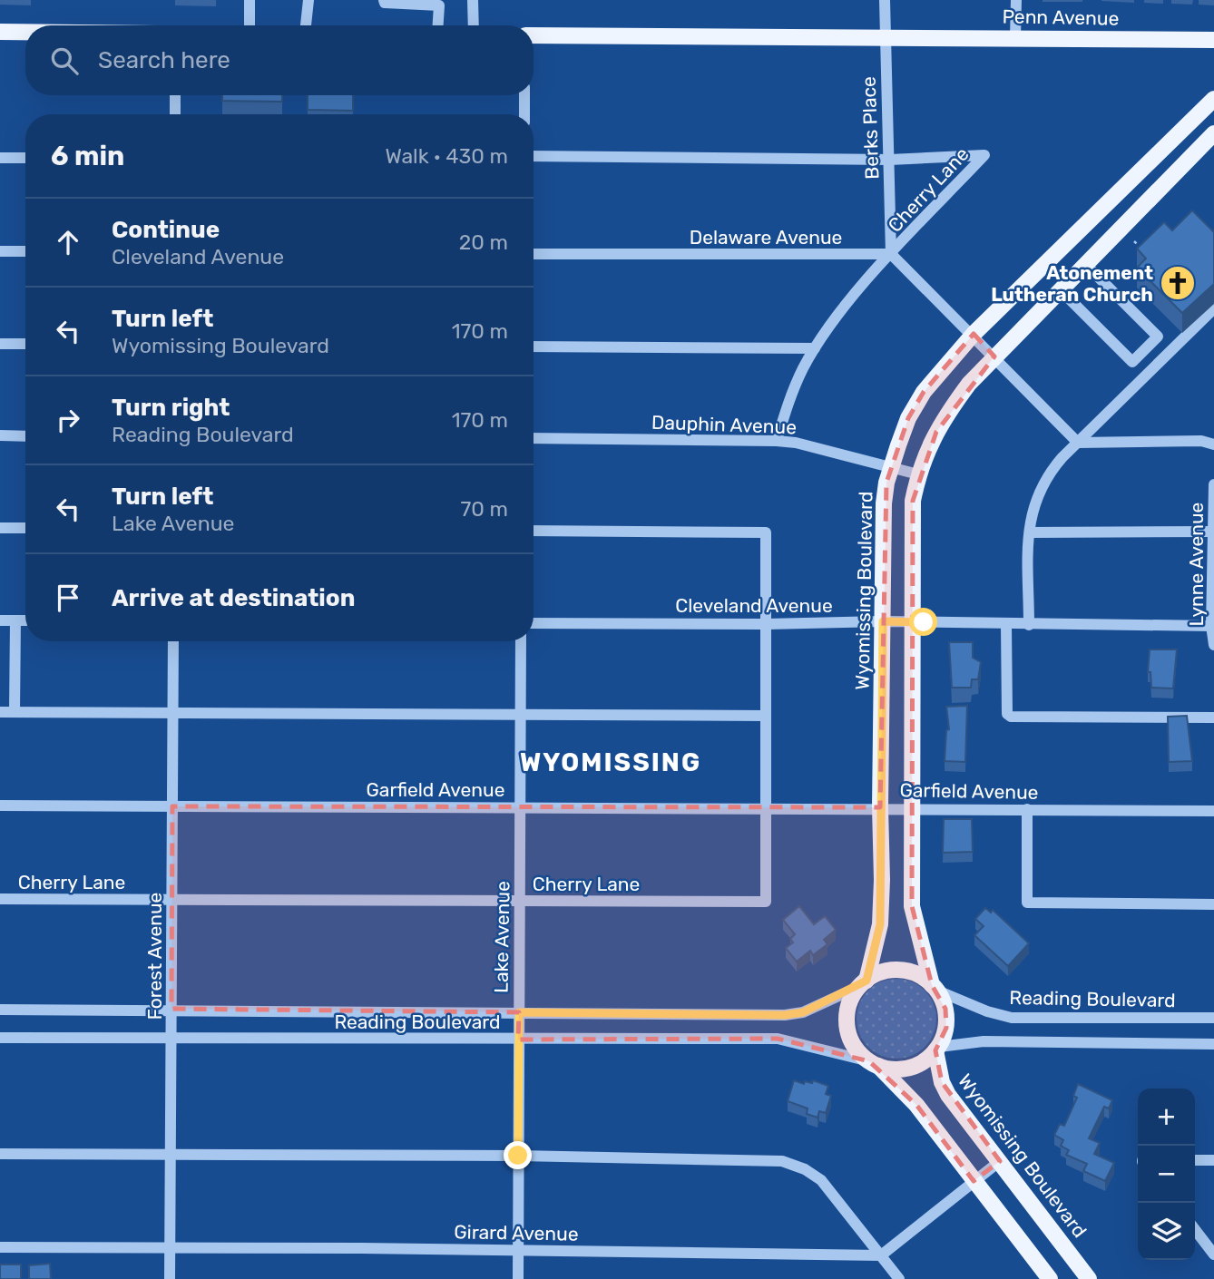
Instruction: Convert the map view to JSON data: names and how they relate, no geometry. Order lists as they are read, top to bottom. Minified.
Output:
{"streets":{"main road":["Penn Avenue","Wyomissing Boulevard"],"street":["Berks Place","Cherry Lane","Delaware Avenue","Dauphin Avenue","Lynne Avenue","Cleveland Avenue","Garfield Avenue","Lake Avenue","Forest Avenue","Reading Boulevard","Girard Avenue"]},"crossings":[["Penn Avenue","Berks Place"],["Berks Place","Cherry Lane"],["Berks Place","Delaware Avenue"],["Cherry Lane","Delaware Avenue"],["Cherry Lane","Dauphin Avenue"],["Cherry Lane","Cleveland Avenue"],["Cherry Lane","Garfield Avenue"],["Cherry Lane","Lake Avenue"],["Cherry Lane","Forest Avenue"],["Dauphin Avenue","Wyomissing Boulevard"],["Lynne Avenue","Cleveland Avenue"],["Wyomissing Boulevard","Cleveland Avenue"],["Wyomissing Boulevard","Garfield Avenue"],["Wyomissing Boulevard","Reading Boulevard"],["Garfield Avenue","Lake Avenue"],["Garfield Avenue","Forest Avenue"],["Lake Avenue","Reading Boulevard"],["Lake Avenue","Girard Avenue"],["Forest Avenue","Reading Boulevard"],["Forest Avenue","Girard Avenue"]],"districts":["WYOMISSING"],"places":{"church":["Atonement Lutheran Church"]},"page":{"search":"Search here","heading":["6 min","Walk · 430 m"],"list":[["Continue","Cleveland Avenue","20 m"],["Turn left","Wyomissing Boulevard","170 m"],["Turn right","Reading Boulevard","170 m"],["Turn left","Lake Avenue","70 m"],"Arrive at destination"],"map_buttons":["+","−"]}}
